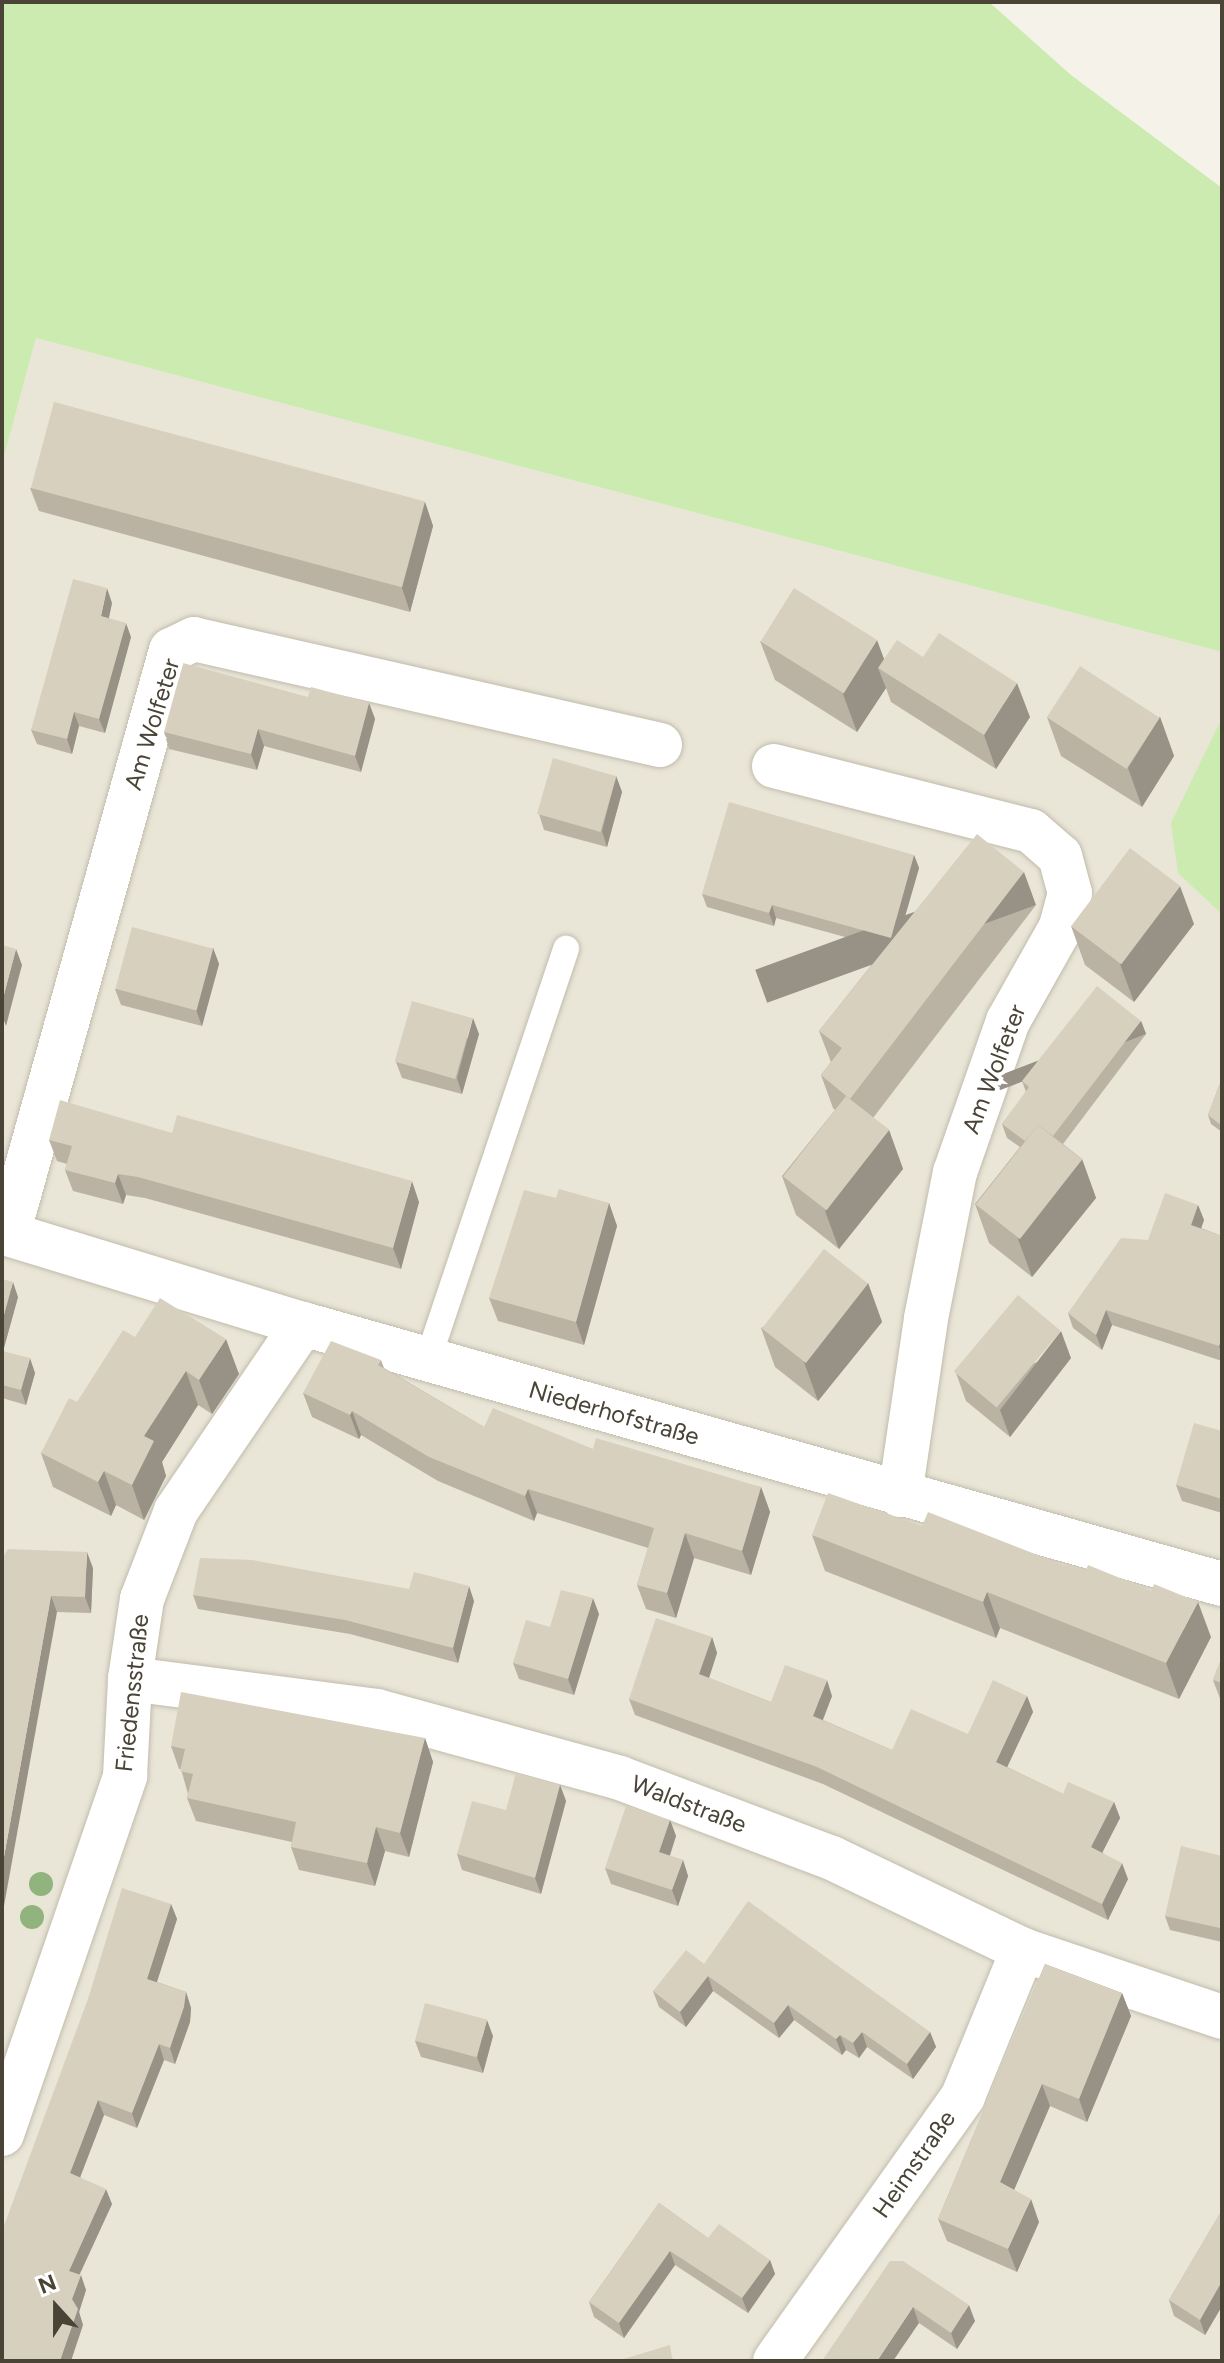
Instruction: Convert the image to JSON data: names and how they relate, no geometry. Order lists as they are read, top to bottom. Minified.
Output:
{"streets":{"street":["Am Wolfeter","Niederhofstraße","Friedensstraße","Waldstraße","Heimstraße"]},"crossings":[["Am Wolfeter","Niederhofstraße"],["Niederhofstraße","Friedensstraße"],["Friedensstraße","Waldstraße"],["Waldstraße","Heimstraße"]],"north":"top"}
